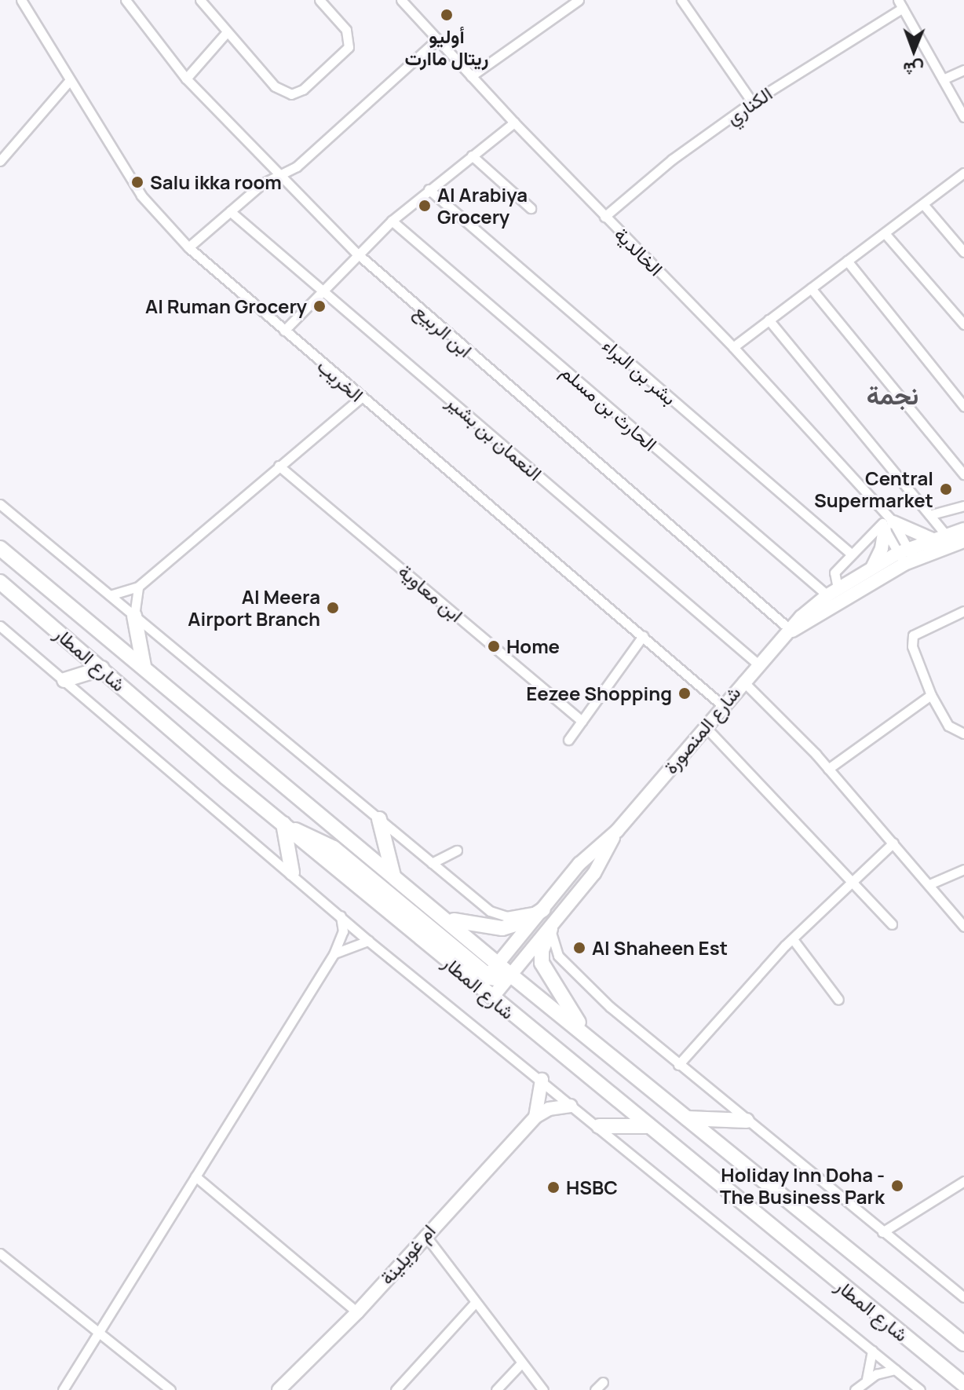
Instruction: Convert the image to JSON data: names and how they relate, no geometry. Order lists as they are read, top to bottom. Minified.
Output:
{"streets":{"main road":["شارع المطار","شارع المنصورة","ام غويلينة"],"street":["الكناري","الخالدية","ابن الربيع","بشر بن البراء","الخريب","الحارث بن مسلم","النعمان بن بشير","ابن معاوية"]},"crossings":[["الكناري","الخالدية"],["الخالدية","شارع المنصورة"],["ابن الربيع","شارع المنصورة"],["الخريب","شارع المنصورة"],["الحارث بن مسلم","شارع المنصورة"],["النعمان بن بشير","شارع المنصورة"],["شارع المطار","شارع المنصورة"],["شارع المطار","ام غويلينة"]],"districts":["نجمة"],"places":["أوليو ريتال ماارت","Salu ikka room","Al Arabiya Grocery","Al Ruman Grocery","Central Supermarket","Al Meera Airport Branch","Home","Eezee Shopping","Al Shaheen Est","Holiday Inn Doha - The Business Park","HSBC"],"north":"bottom"}
